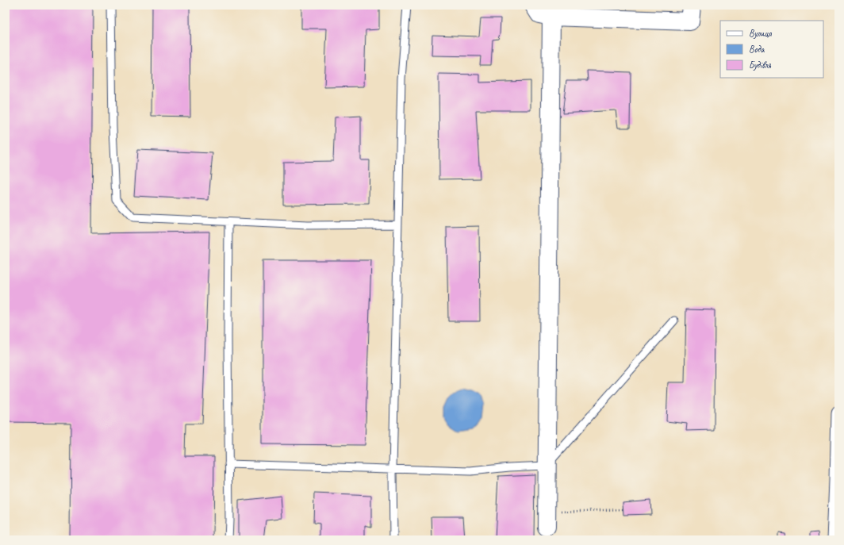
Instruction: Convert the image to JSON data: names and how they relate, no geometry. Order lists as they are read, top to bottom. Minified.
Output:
{"legend":["Вулиця","Вода","Будівля"]}
